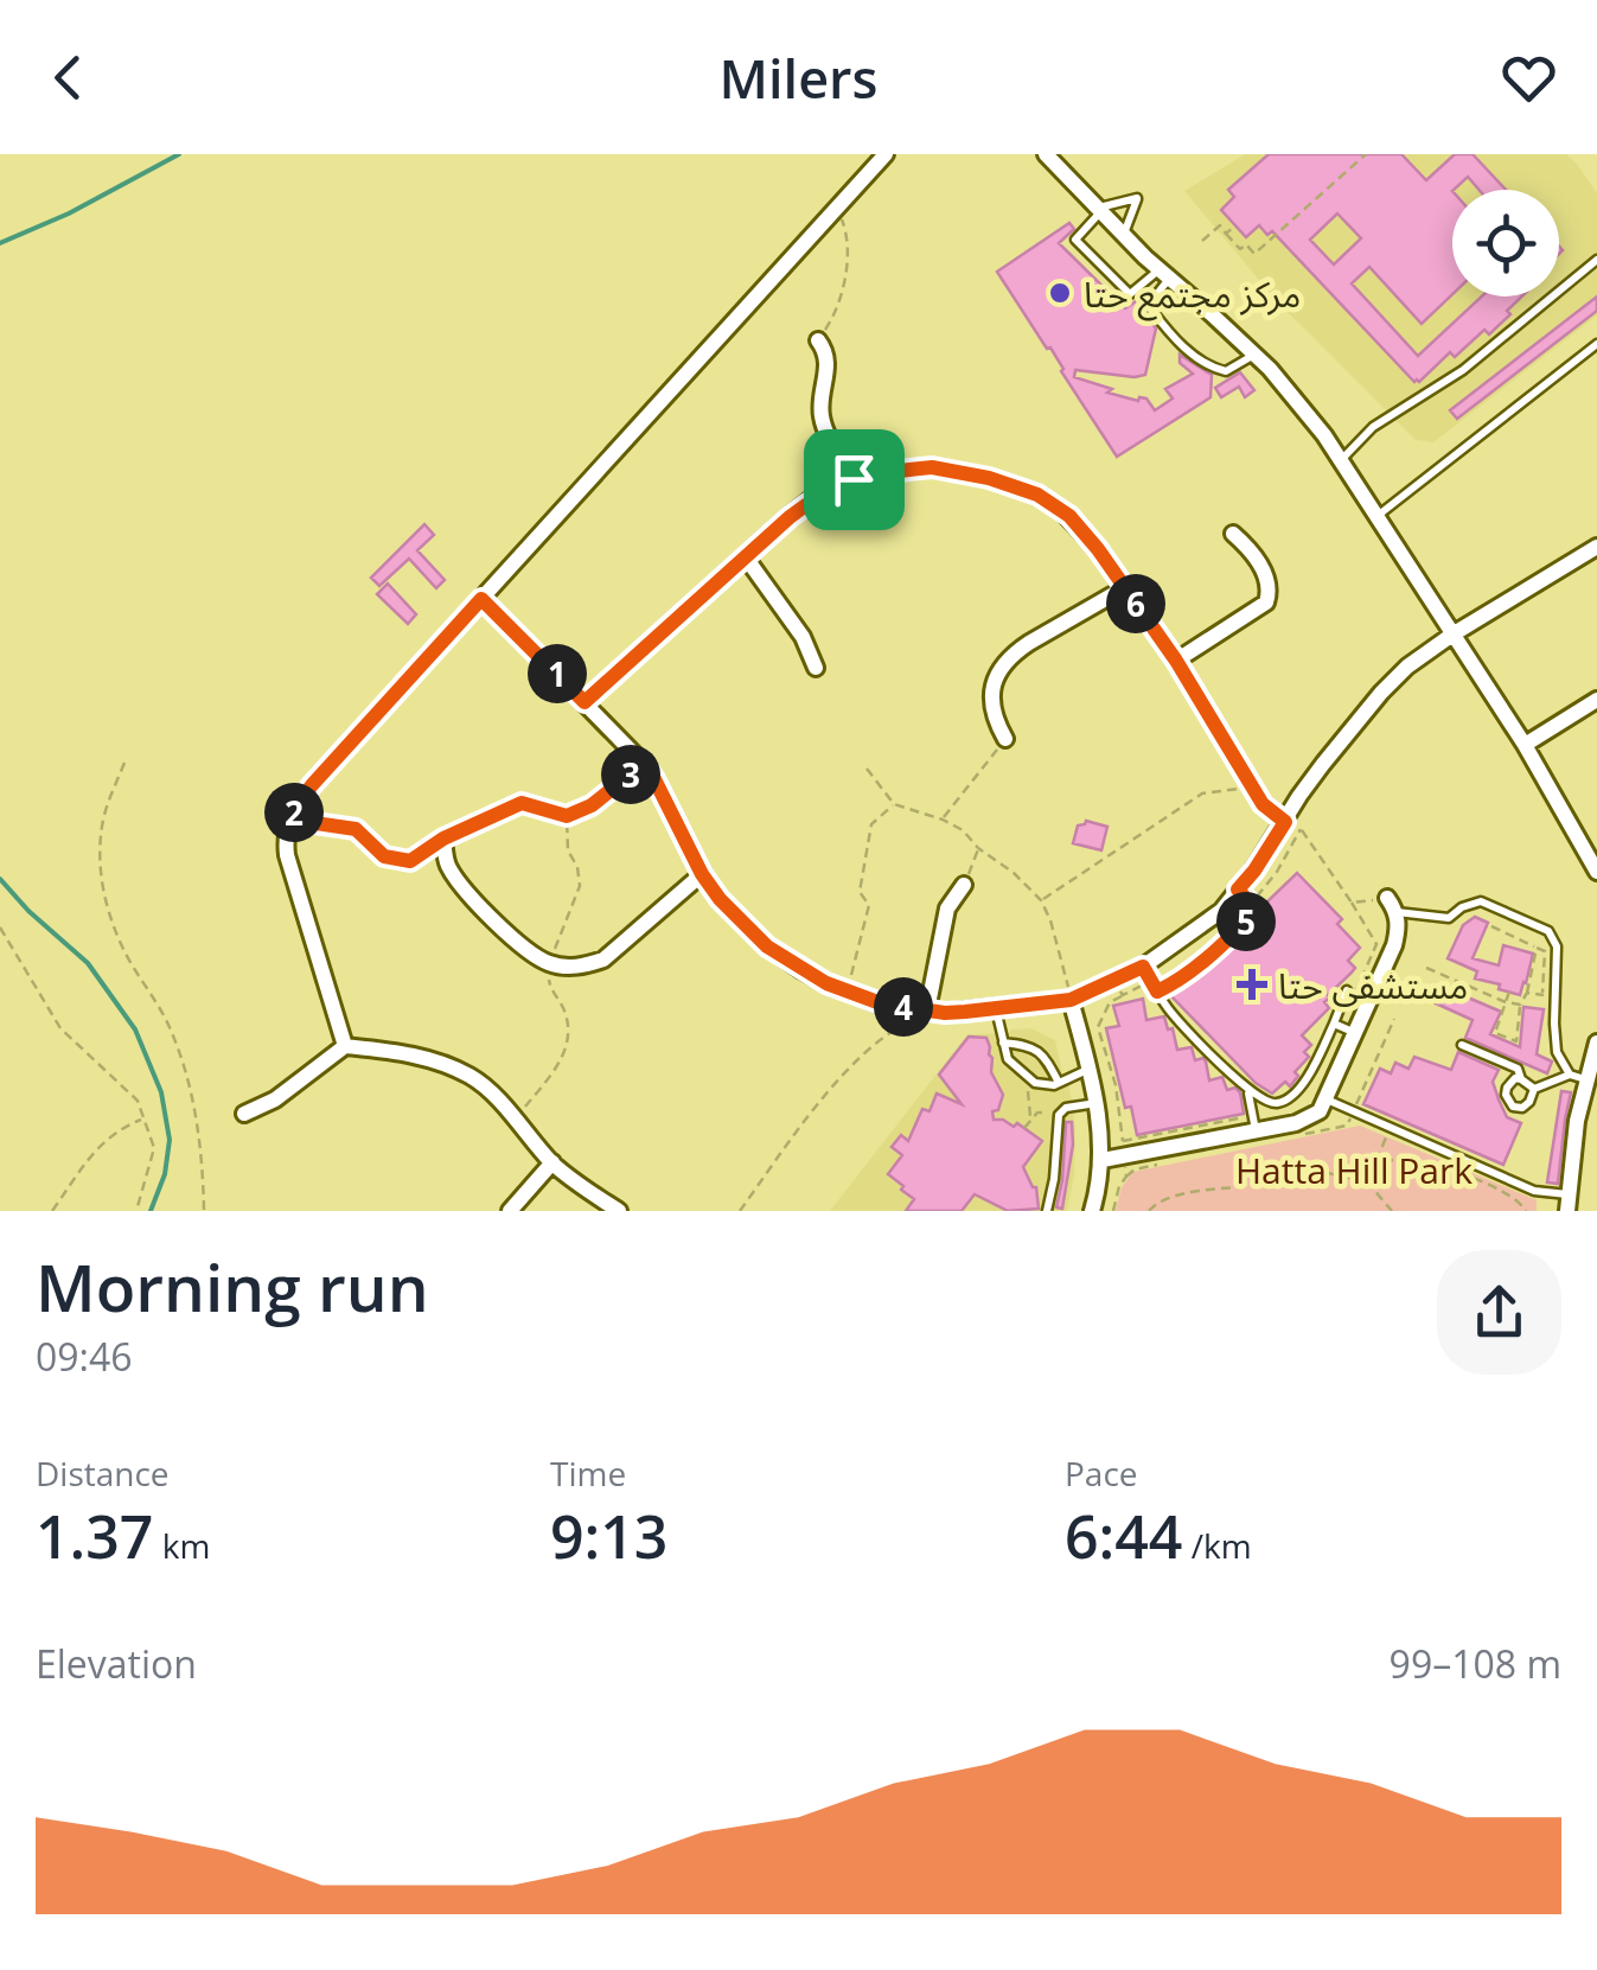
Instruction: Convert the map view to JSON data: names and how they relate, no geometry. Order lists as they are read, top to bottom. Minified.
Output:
{"parks":["Hatta Hill Park"],"places":{"other":["مركز مجتمع حتا"],"health":["مستشفى حتا"]},"page":{"header":"Milers","pins":["6","1","3","2","5","4"],"heading":["Morning run","09:46"],"stats":[["Distance","1.37 km"],["Time","9:13"],["Pace","6:44 /km"]],"chart":["Elevation","99–108 m"]}}
